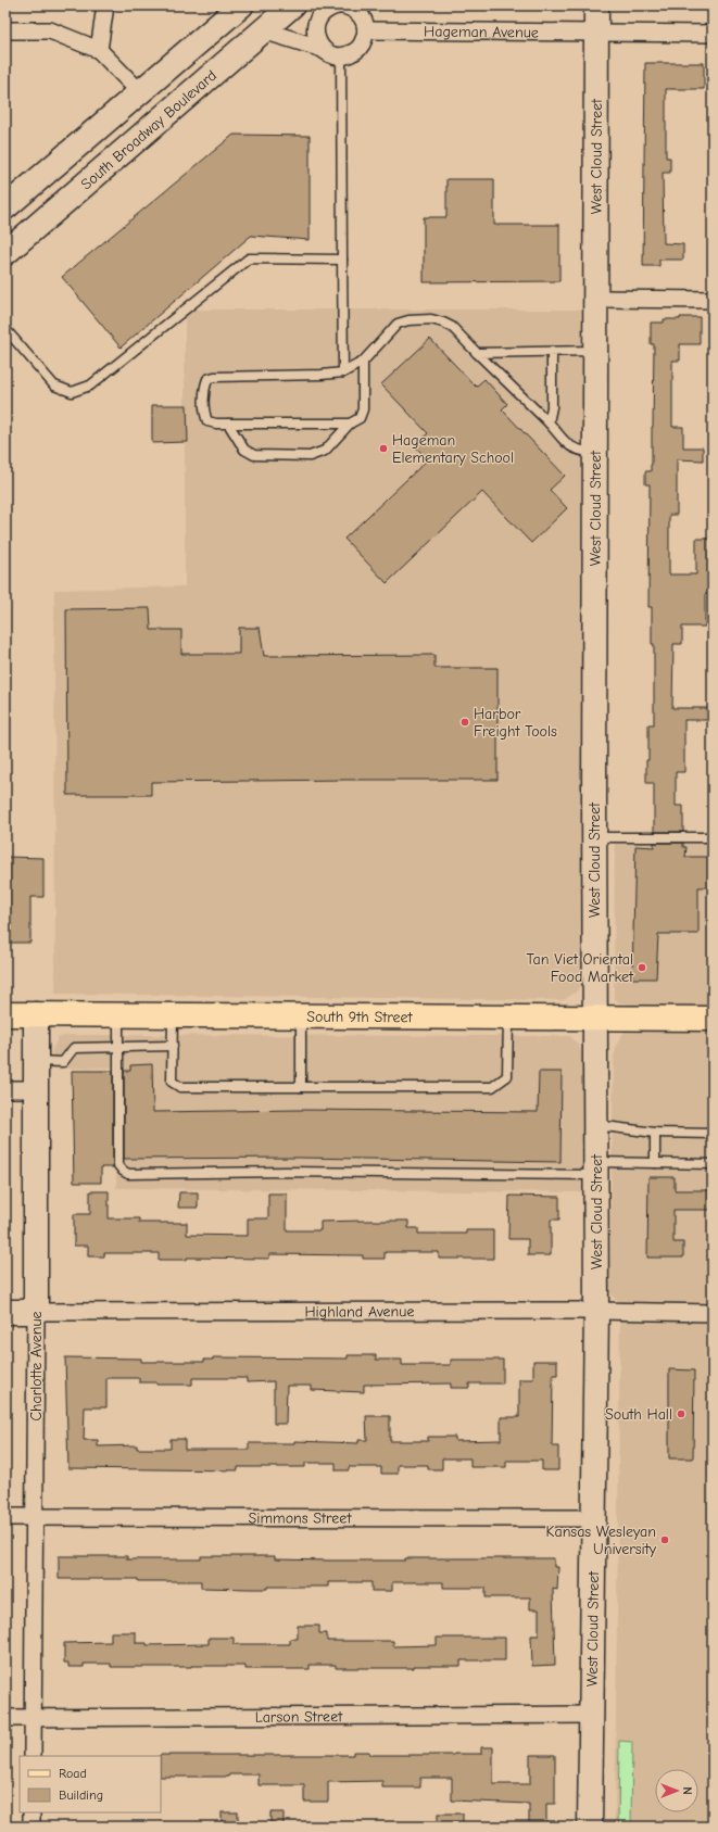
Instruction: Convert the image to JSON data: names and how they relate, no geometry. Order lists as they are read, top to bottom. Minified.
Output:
{"streets":{"main road":["South Broadway Boulevard","West Cloud Street","South 9th Street","Highland Avenue","Charlotte Avenue"],"street":["Hageman Avenue","Simmons Street","Larson Street"]},"crossings":[["Hageman Avenue","West Cloud Street"],["West Cloud Street","South 9th Street"],["West Cloud Street","Highland Avenue"],["West Cloud Street","Simmons Street"],["West Cloud Street","Larson Street"],["South 9th Street","Charlotte Avenue"],["Highland Avenue","Charlotte Avenue"],["Charlotte Avenue","Simmons Street"],["Charlotte Avenue","Larson Street"]],"places":["Hageman Elementary School","Harbor Freight Tools","Tan Viet Oriental Food Market","South Hall","Kansas Wesleyan University"],"legend":["Road","Building"],"north":"right"}
